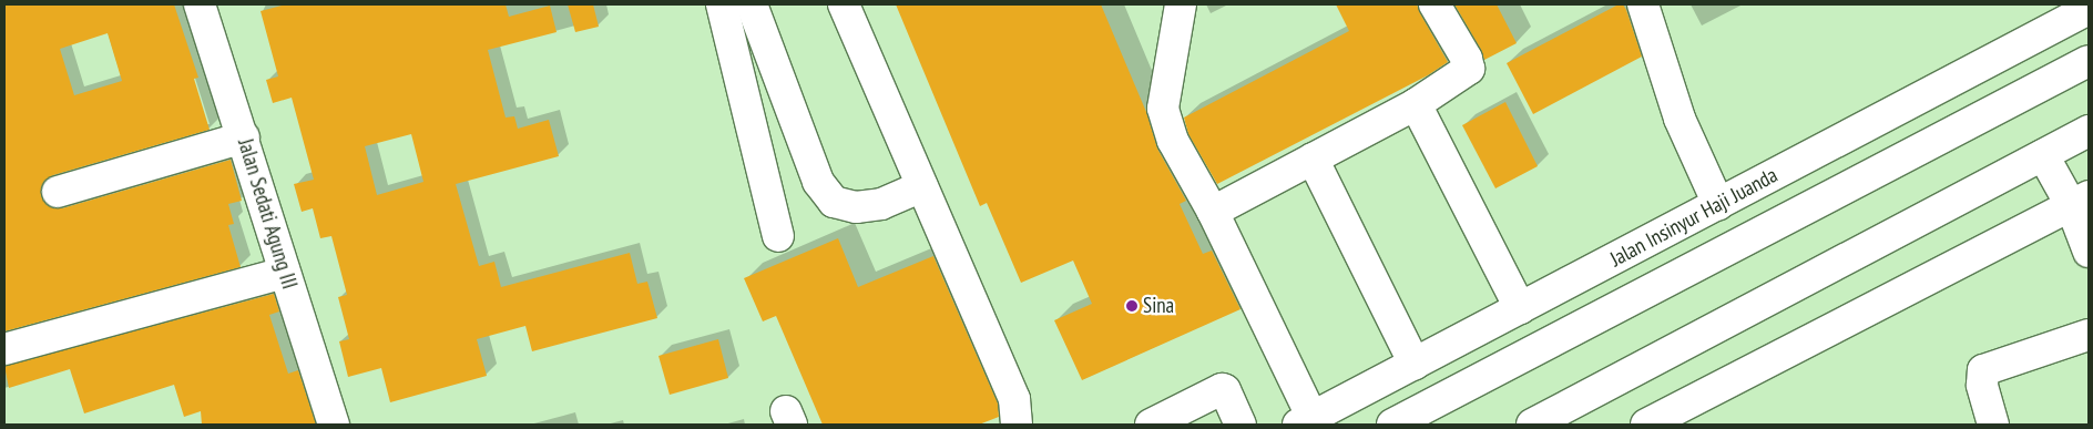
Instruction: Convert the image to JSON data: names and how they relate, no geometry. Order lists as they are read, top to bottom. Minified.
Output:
{"streets":{"main road":["Jalan Sedati Agung III","Jalan Insinyur Haji Juanda"]},"places":["Sina"]}
